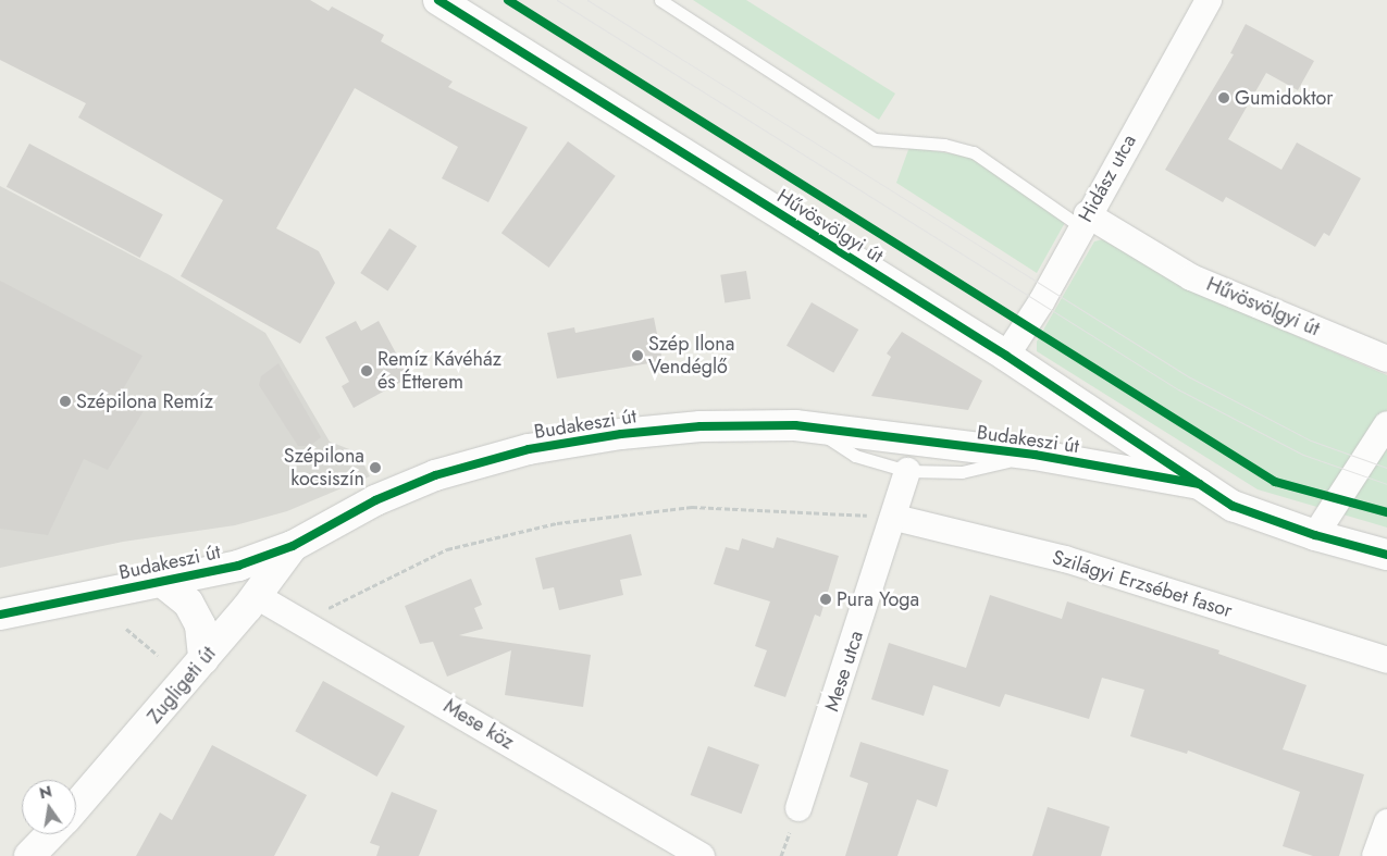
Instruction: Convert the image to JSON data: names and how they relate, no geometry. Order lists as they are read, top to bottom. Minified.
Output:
{"streets":{"main road":["Hűvösvölgyi út","Budakeszi út","Zugligeti út"],"street":["Hidász utca","Szilágyi Erzsébet fasor","Mese utca","Mese köz"]},"crossings":[["Hidász utca","Hűvösvölgyi út"],["Hűvösvölgyi út","Budakeszi út"],["Budakeszi út","Zugligeti út"],["Szilágyi Erzsébet fasor","Mese utca"],["Zugligeti út","Mese köz"]],"places":["Gumidoktor","Szép Ilona Vendéglő","Remíz Kávéház és Étterem","Szépilona Remíz","Szépilona kocsiszín","Pura Yoga"],"north":"top"}
